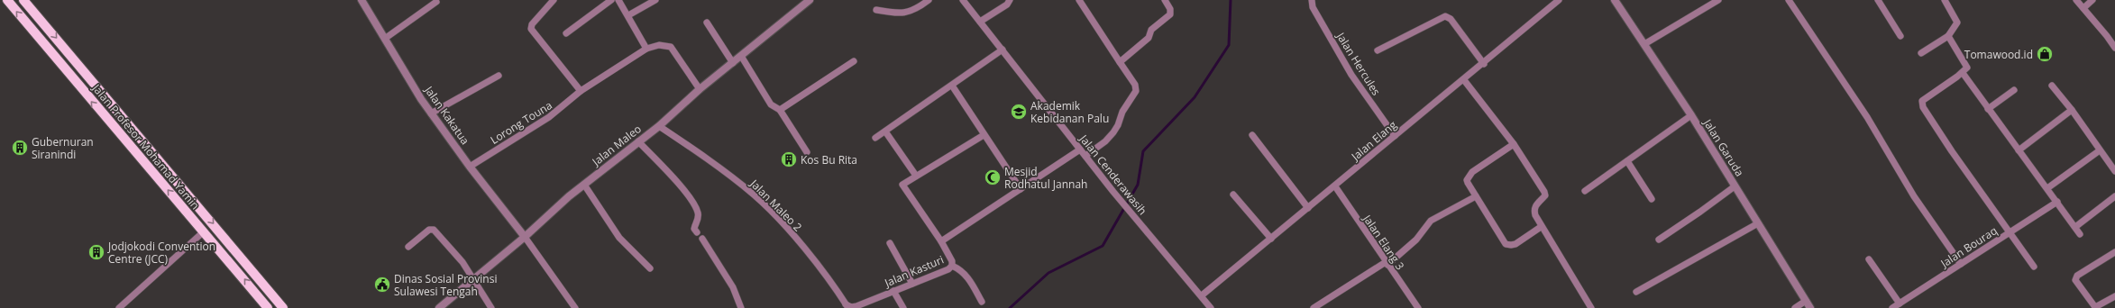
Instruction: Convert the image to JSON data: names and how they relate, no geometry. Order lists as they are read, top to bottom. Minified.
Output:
{"streets":{"main road":["Jalan Profesor Mohamad Yamin"],"street":["Jalan Hercules","Jalan Kakatua","Lorong Touna","Jalan Elang","Jalan Maleo","Jalan Garuda","Jalan Cenderawasih","Jalan Maleo 2","Jalan Elang 3","Jalan Bouraq","Jalan Kasturi"]},"crossings":[["Jalan Hercules","Jalan Elang"],["Jalan Kakatua","Lorong Touna"],["Jalan Kakatua","Jalan Maleo"],["Jalan Elang","Jalan Cenderawasih"],["Jalan Elang","Jalan Elang 3"],["Jalan Maleo","Jalan Maleo 2"],["Jalan Cenderawasih","Jalan Kasturi"],["Jalan Maleo 2","Jalan Kasturi"]],"places":{"shop":["Tomawood.id"],"school or university":["Akademik Kebidanan Palu"],"building":["Gubernuran Siranindi","Kos Bu Rita","Jodjokodi Convention Centre (JCC)"],"mosque":["Mesjid Rodhatul Jannah"],"public building":["Dinas Sosial Provinsi Sulawesi Tengah"]}}
